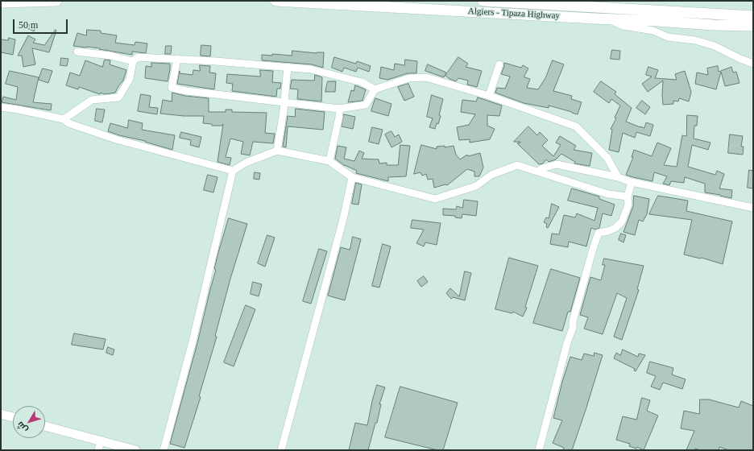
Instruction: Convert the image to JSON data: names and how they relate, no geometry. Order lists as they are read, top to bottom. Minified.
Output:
{"streets":{"highway":["Algiers - Tipaza Highway"]},"scale_bar":"50 m","north":"bottom left"}
